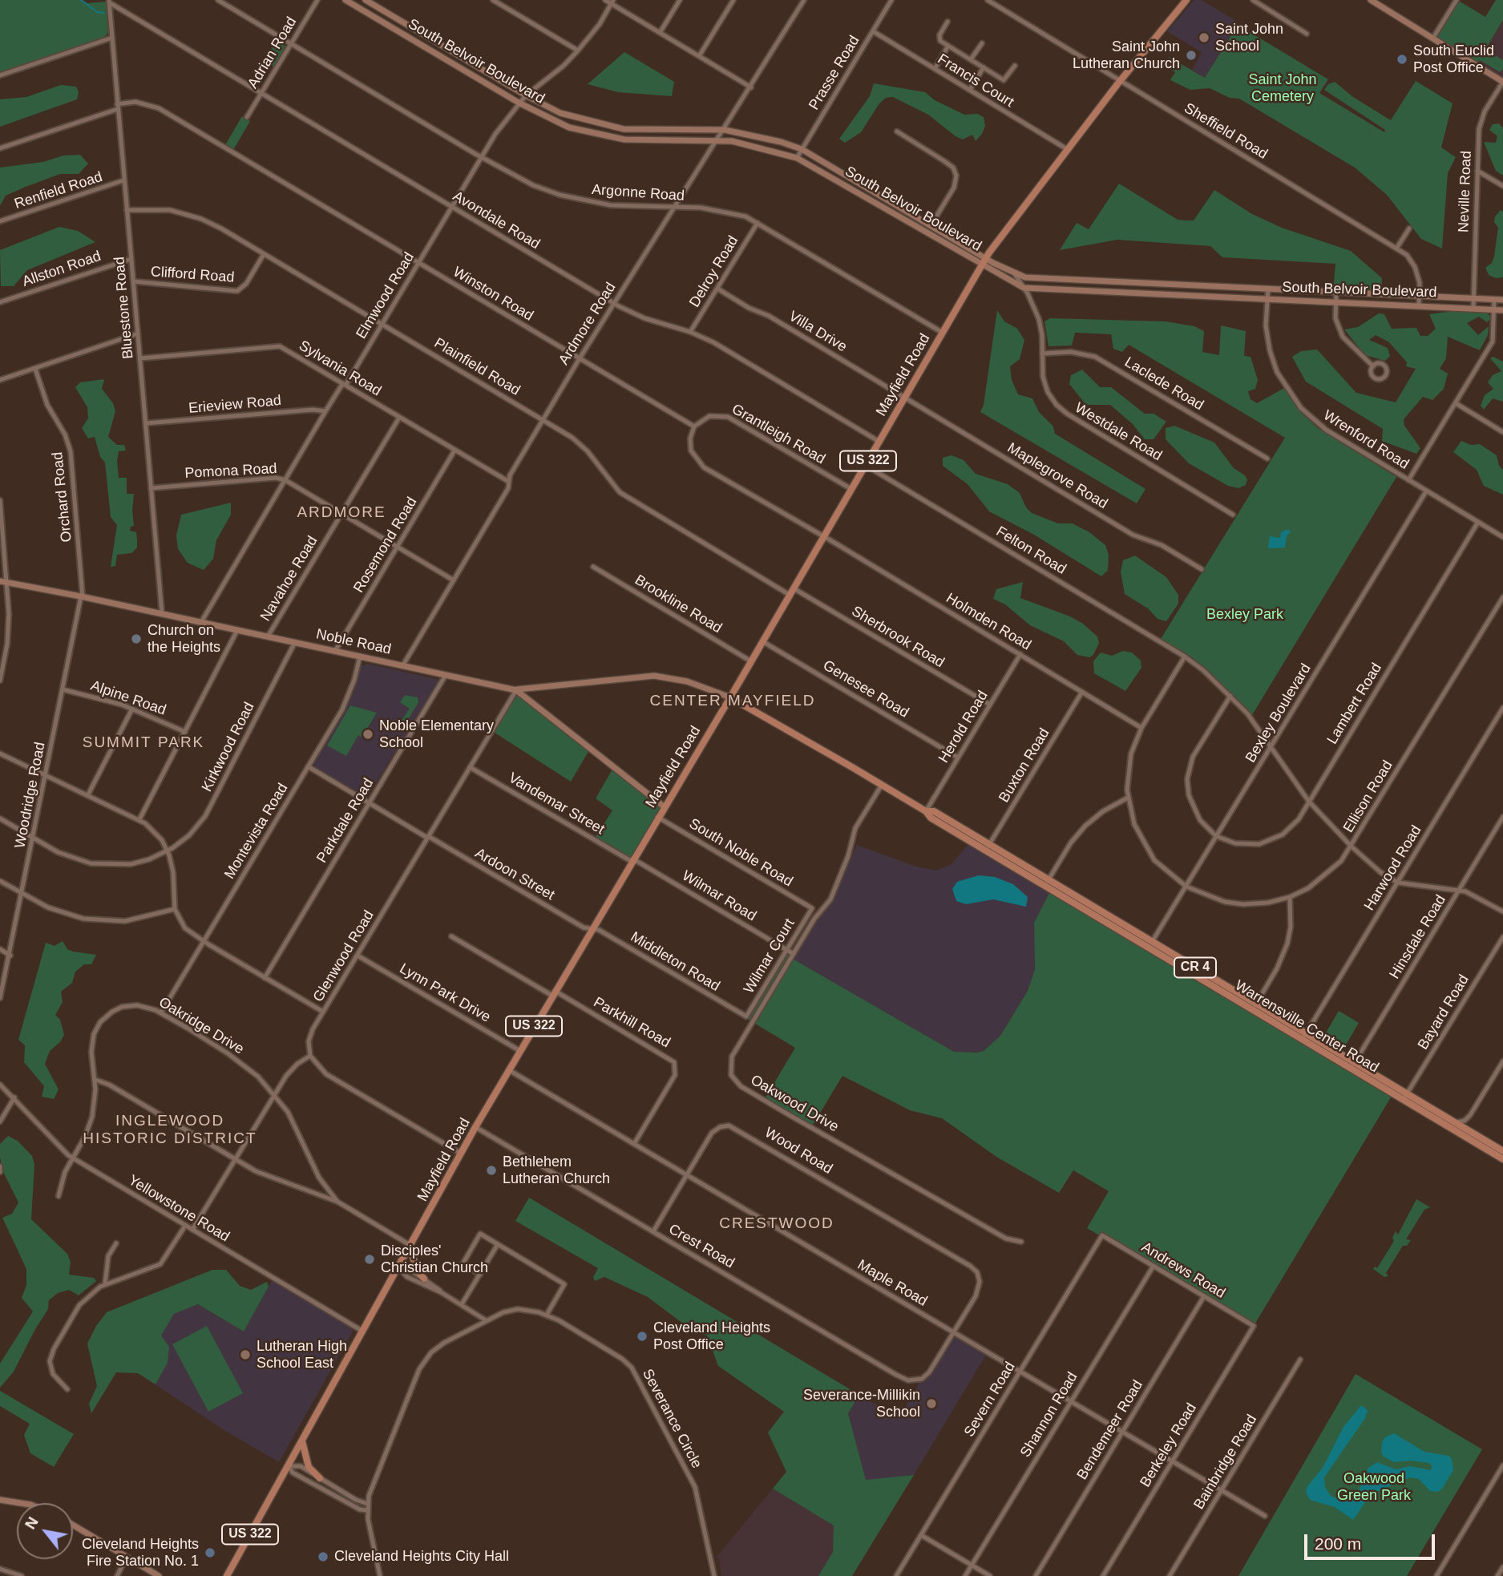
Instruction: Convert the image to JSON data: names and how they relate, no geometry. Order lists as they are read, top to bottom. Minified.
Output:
{"streets":{"main road":["Mayfield Road","US 322","CR 4","Warrensville Center Road"],"street":["Adrian Road","South Belvoir Boulevard","Prasse Road","Francis Court","Sheffield Road","Renfield Road","Neville Road","Argonne Road","Avondale Road","Allston Road","Delroy Road","Clifford Road","Winston Road","Elmwood Road","Bluestone Road","Ardmore Road","Villa Drive","Plainfield Road","Sylvania Road","Laclede Road","Erieview Road","Westdale Road","Grantleigh Road","Wrenford Road","Pomona Road","Maplegrove Road","Orchard Road","Rosemond Road","Felton Road","Navahoe Road","Brookline Road","Holmden Road","Sherbrook Road","Noble Road","Genesee Road","Alpine Road","Lambert Road","Bexley Boulevard","Herold Road","Kirkwood Road","Buxton Road","Woodridge Road","Ellison Road","Vandemar Street","Parkdale Road","Montevista Road","South Noble Road","Harwood Road","Ardoon Street","Wilmar Road","Hinsdale Road","Glenwood Road","Wilmar Court","Middleton Road","Lynn Park Drive","Bayard Road","Parkhill Road","Oakridge Drive","Oakwood Drive","Wood Road","Yellowstone Road","Crest Road","Andrews Road","Maple Road","Severn Road","Shannon Road","Severance Circle","Bendemeer Road","Berkeley Road","Bainbridge Road"]},"crossings":[["Adrian Road","Argonne Road"],["Adrian Road","Avondale Road"],["South Belvoir Boulevard","Prasse Road"],["South Belvoir Boulevard","Sheffield Road"],["South Belvoir Boulevard","Neville Road"],["South Belvoir Boulevard","Elmwood Road"],["South Belvoir Boulevard","Ardmore Road"],["South Belvoir Boulevard","Mayfield Road"],["South Belvoir Boulevard","Westdale Road"],["South Belvoir Boulevard","Wrenford Road"],["Prasse Road","Francis Court"],["Francis Court","Mayfield Road"],["Sheffield Road","Mayfield Road"],["Renfield Road","Bluestone Road"],["Argonne Road","Delroy Road"],["Argonne Road","Elmwood Road"],["Argonne Road","Ardmore Road"],["Argonne Road","Mayfield Road"],["Avondale Road","Delroy Road"],["Avondale Road","Elmwood Road"],["Avondale Road","Bluestone Road"],["Avondale Road","Ardmore Road"],["Avondale Road","Mayfield Road"],["Allston Road","Bluestone Road"],["Delroy Road","Villa Drive"],["Clifford Road","Bluestone Road"],["Clifford Road","Plainfield Road"],["Winston Road","Elmwood Road"],["Winston Road","Bluestone Road"],["Winston Road","Ardmore Road"],["Winston Road","Grantleigh Road"],["Elmwood Road","Plainfield Road"],["Elmwood Road","Sylvania Road"],["Elmwood Road","Erieview Road"],["Elmwood Road","Pomona Road"],["Elmwood Road","Noble Road"],["Bluestone Road","Plainfield Road"],["Bluestone Road","Sylvania Road"],["Bluestone Road","Erieview Road"],["Bluestone Road","Pomona Road"],["Bluestone Road","Noble Road"],["Ardmore Road","Plainfield Road"],["Ardmore Road","Sylvania Road"],["Ardmore Road","Pomona Road"],["Ardmore Road","Noble Road"],["Villa Drive","Mayfield Road"],["Villa Drive","Maplegrove Road"],["Plainfield Road","Mayfield Road"],["Sylvania Road","Rosemond Road"],["Sylvania Road","Navahoe Road"],["Mayfield Road","Grantleigh Road"],["Mayfield Road","Maplegrove Road"],["Mayfield Road","Felton Road"],["Mayfield Road","Brookline Road"],["Mayfield Road","Holmden Road"],["Mayfield Road","Sherbrook Road"],["Mayfield Road","Noble Road"],["Mayfield Road","Genesee Road"],["Mayfield Road","Vandemar Street"],["Mayfield Road","South Noble Road"],["Mayfield Road","Ardoon Street"],["Mayfield Road","Wilmar Road"],["Mayfield Road","Middleton Road"],["Mayfield Road","Lynn Park Drive"],["Mayfield Road","Parkhill Road"],["Mayfield Road","Warrensville Center Road"],["Mayfield Road","Yellowstone Road"],["Mayfield Road","Crest Road"],["Mayfield Road","Maple Road"],["Laclede Road","Westdale Road"],["Wrenford Road","Lambert Road"],["Wrenford Road","Bexley Boulevard"],["Pomona Road","Rosemond Road"],["Pomona Road","Navahoe Road"],["Orchard Road","Noble Road"],["Orchard Road","Woodridge Road"],["Rosemond Road","Noble Road"],["Felton Road","Lambert Road"],["Felton Road","Bexley Boulevard"],["Felton Road","Ellison Road"],["Felton Road","Harwood Road"],["Navahoe Road","Noble Road"],["Holmden Road","Herold Road"],["Holmden Road","Buxton Road"],["Holmden Road","Ellison Road"],["Sherbrook Road","Herold Road"],["Noble Road","Kirkwood Road"],["Noble Road","Woodridge Road"],["Noble Road","Parkdale Road"],["Noble Road","Montevista Road"],["Noble Road","Glenwood Road"],["Noble Road","Warrensville Center Road"],["Genesee Road","Herold Road"],["Alpine Road","Woodridge Road"],["Lambert Road","Bexley Boulevard"],["Bexley Boulevard","Ellison Road"],["Bexley Boulevard","Warrensville Center Road"],["Herold Road","Warrensville Center Road"],["Kirkwood Road","Woodridge Road"],["Buxton Road","Warrensville Center Road"],["Vandemar Street","Wilmar Road"],["Vandemar Street","Glenwood Road"],["Parkdale Road","Ardoon Street"],["Montevista Road","Ardoon Street"],["Montevista Road","Oakridge Drive"],["South Noble Road","Wilmar Court"],["Harwood Road","Warrensville Center Road"],["Ardoon Street","Glenwood Road"],["Ardoon Street","Middleton Road"],["Wilmar Road","Wilmar Court"],["Wilmar Road","Oakwood Drive"],["Hinsdale Road","Warrensville Center Road"],["Glenwood Road","Lynn Park Drive"],["Glenwood Road","Warrensville Center Road"],["Wilmar Court","Middleton Road"],["Bayard Road","Warrensville Center Road"],["Parkhill Road","Maple Road"],["Oakridge Drive","Yellowstone Road"],["Warrensville Center Road","Oakwood Drive"],["Wood Road","Crest Road"],["Wood Road","Maple Road"],["Crest Road","Maple Road"],["Andrews Road","Severn Road"],["Andrews Road","Shannon Road"],["Andrews Road","Bendemeer Road"],["Andrews Road","Berkeley Road"],["Maple Road","Severn Road"],["Maple Road","Shannon Road"],["Maple Road","Bendemeer Road"],["Maple Road","Berkeley Road"],["Maple Road","Bainbridge Road"]],"districts":["ARDMORE","CENTER MAYFIELD","SUMMIT PARK","INGLEWOOD HISTORIC DISTRICT","CRESTWOOD"],"parks":["Saint John Cemetery","Bexley Park","Oakwood Green Park"],"places":["Saint John School","Saint John Lutheran Church","South Euclid Post Office","Church on the Heights","Noble Elementary School","Bethlehem Lutheran Church","Disciples' Christian Church","Cleveland Heights Post Office","Lutheran High School East","Severance-Millikin School","Cleveland Heights Fire Station No. 1","Cleveland Heights City Hall"],"scale_bar":"200 m","north":"top left"}
